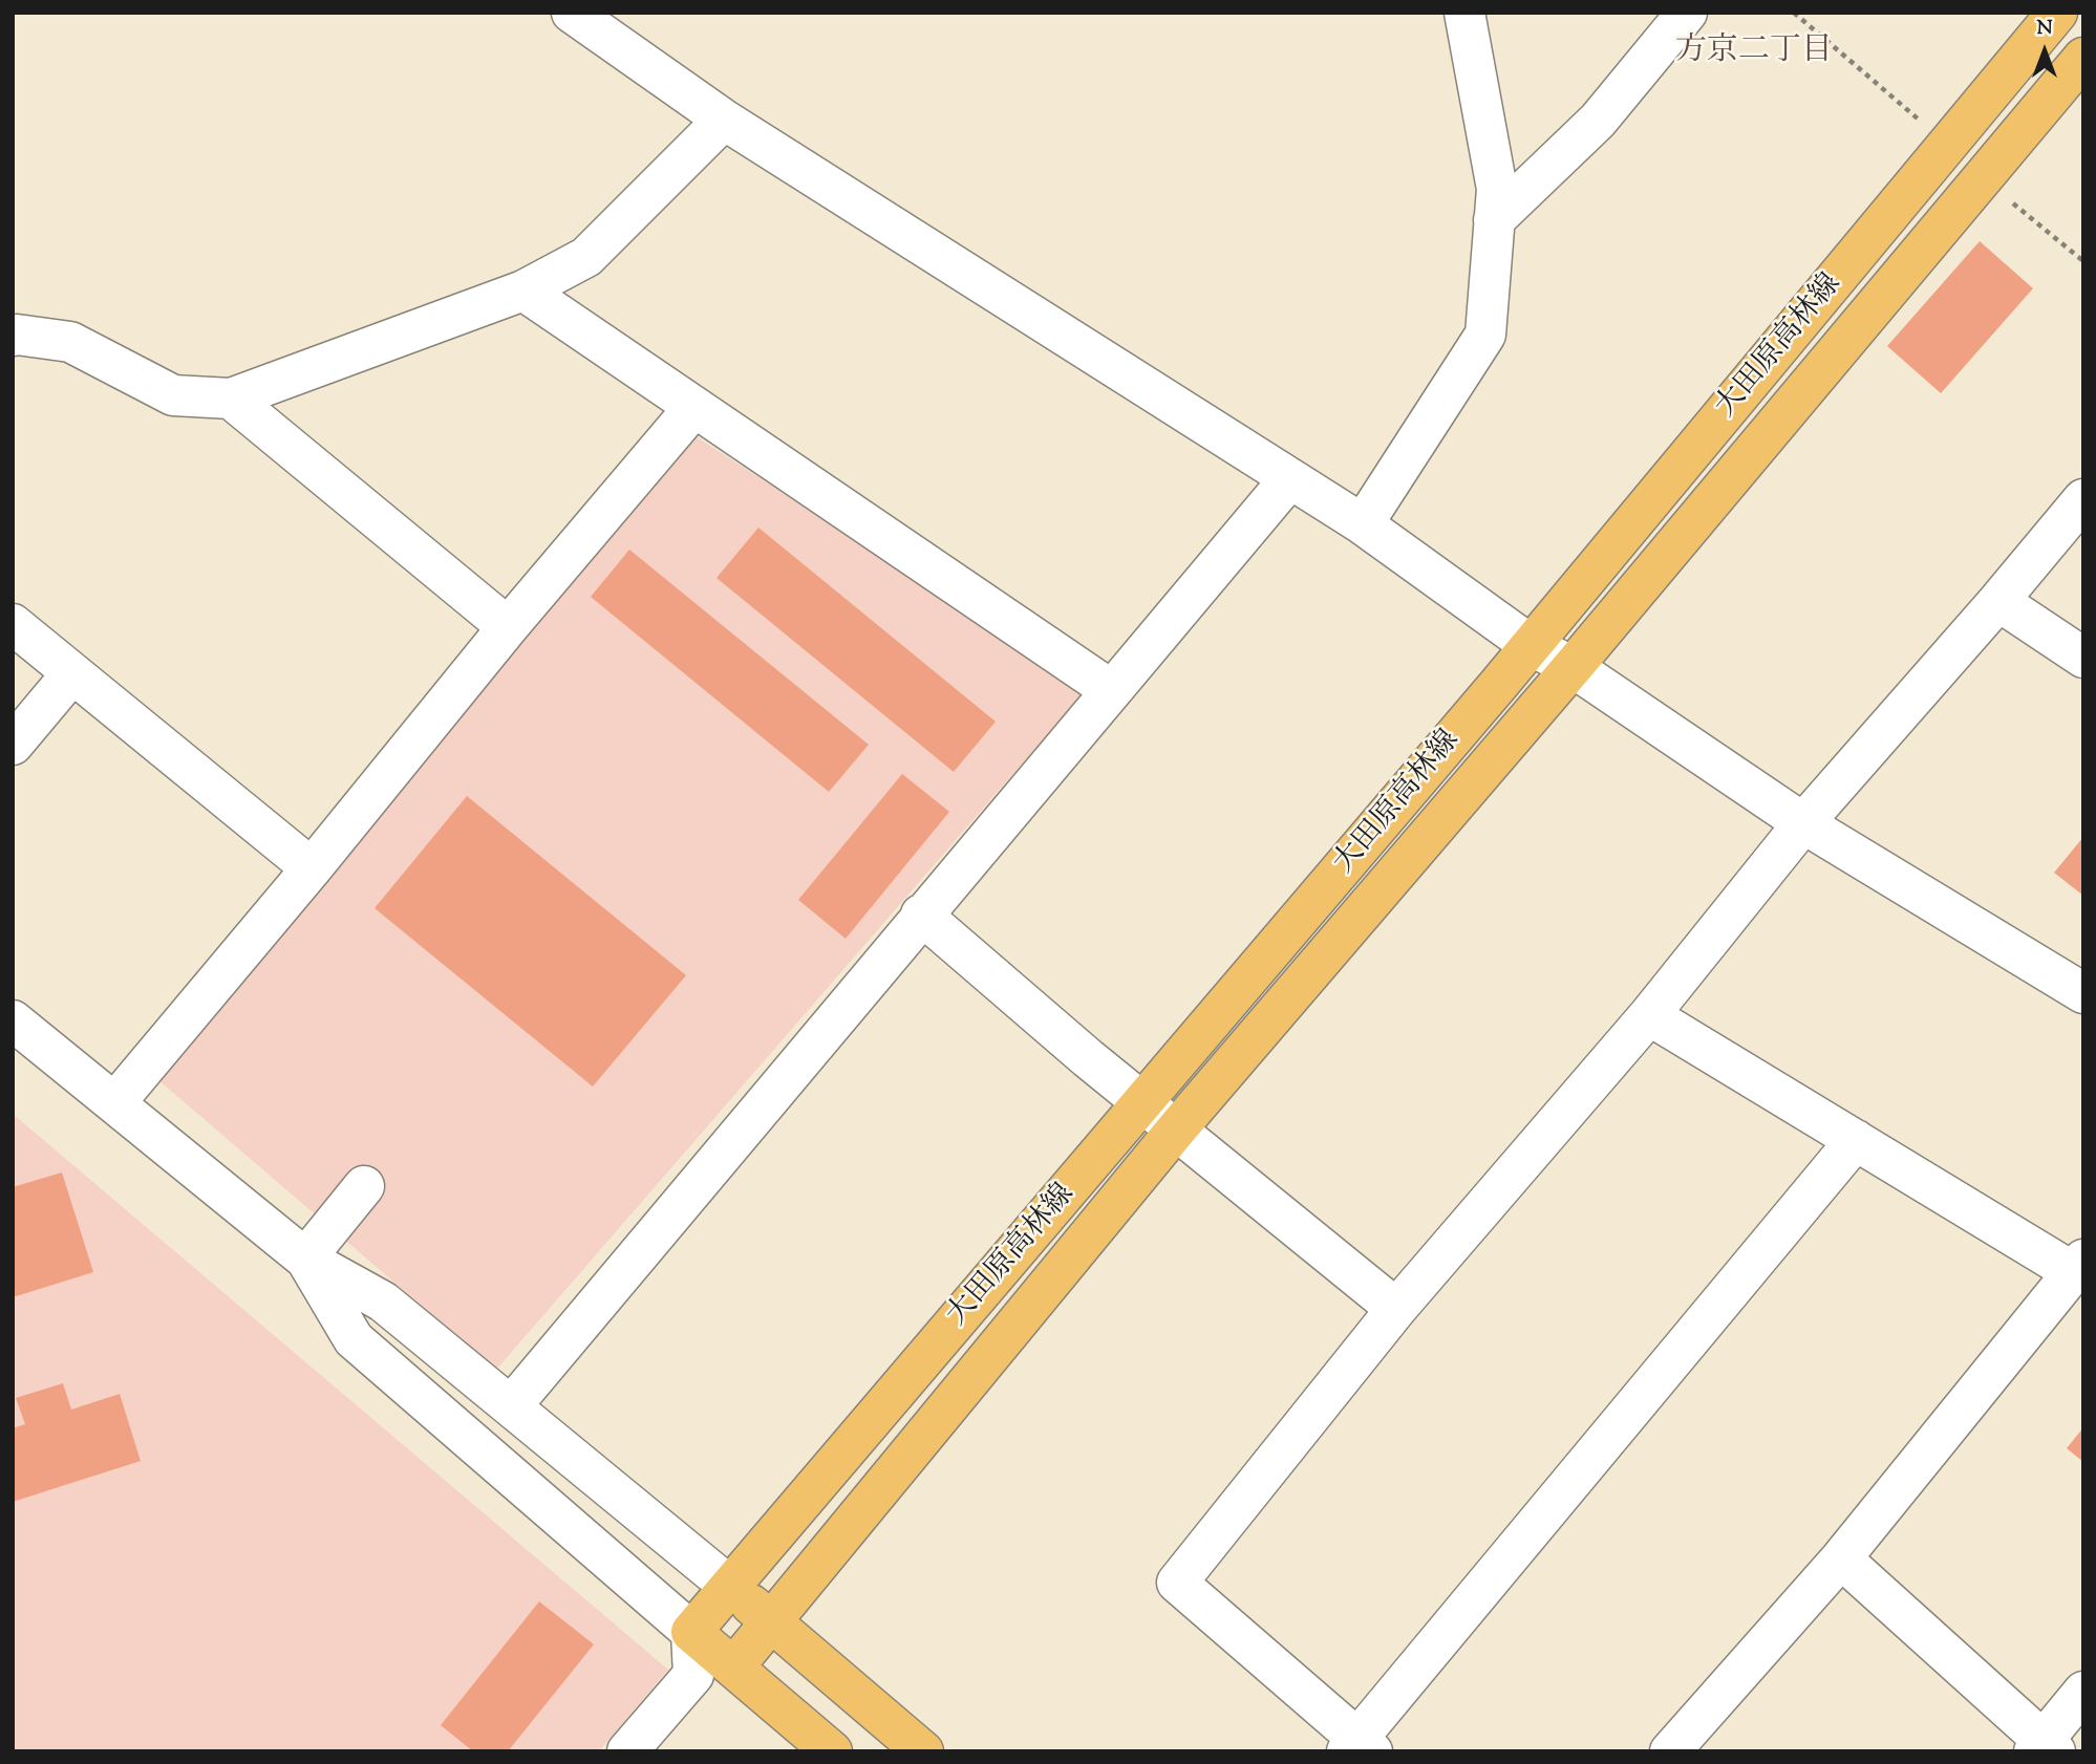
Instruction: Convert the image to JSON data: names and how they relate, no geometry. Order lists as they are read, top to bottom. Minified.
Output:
{"streets":{"main road":["大田原高林線"]},"districts":["方京二丁目"],"north":"top"}
